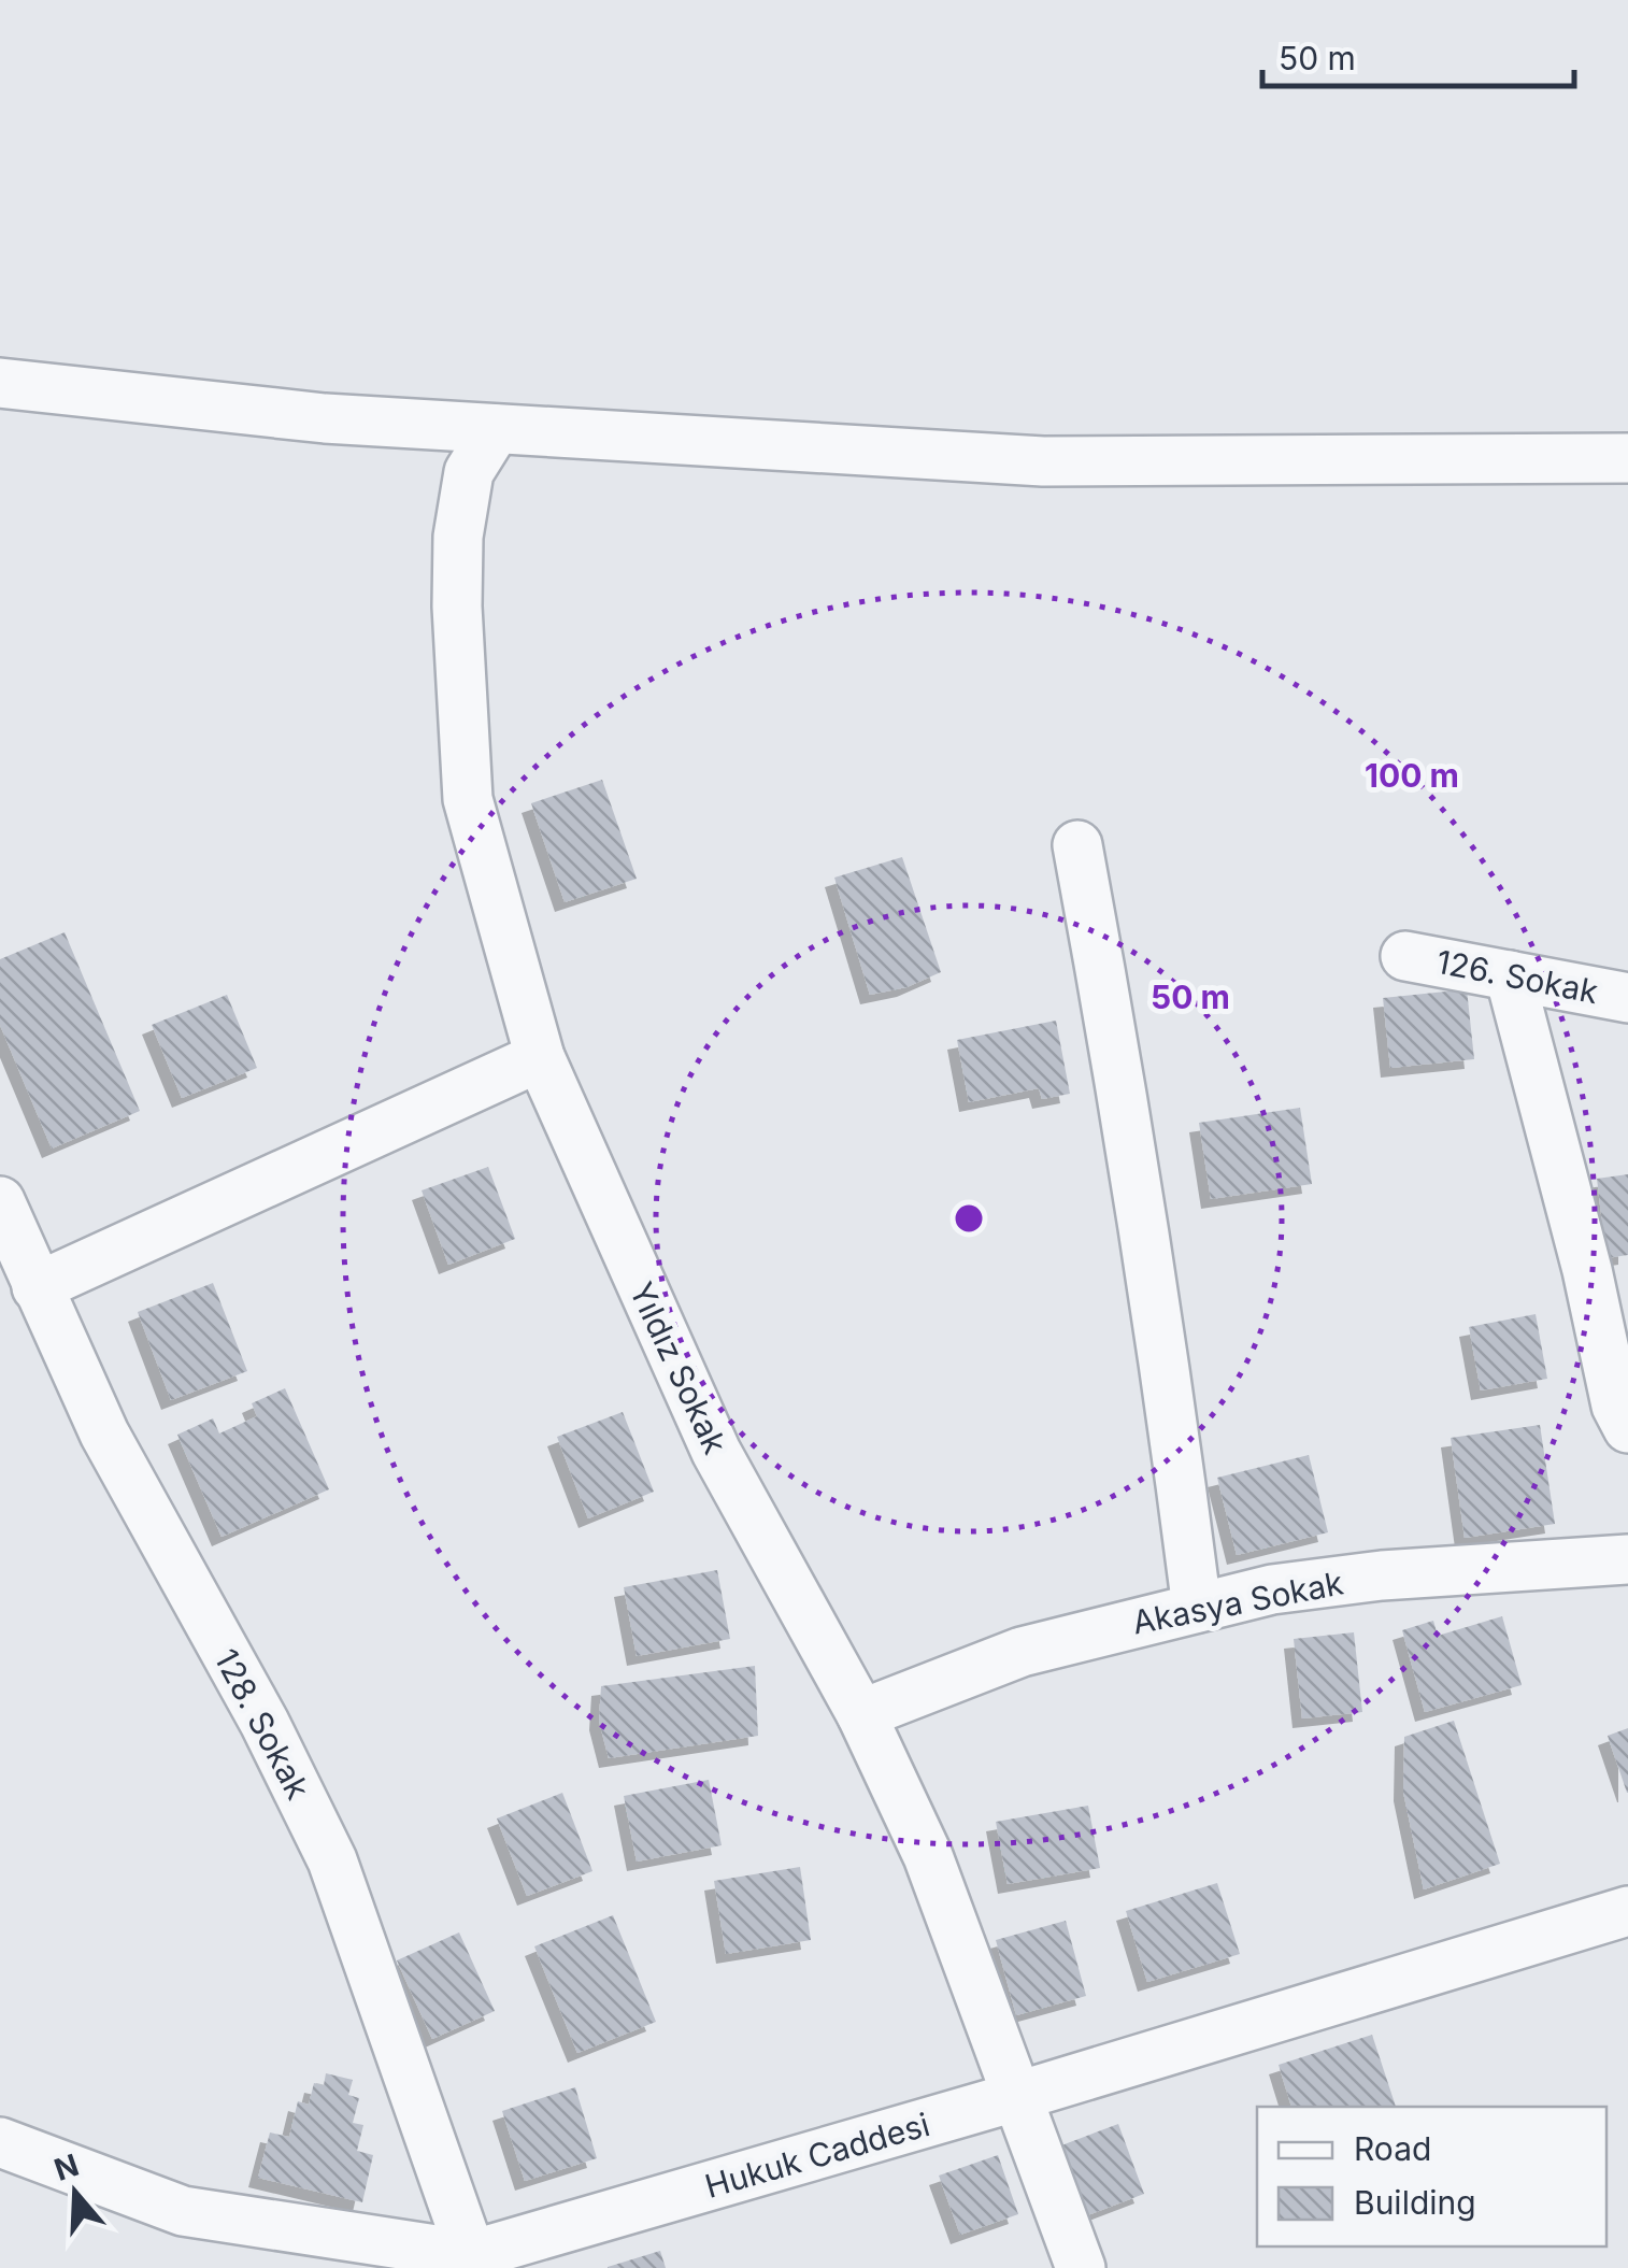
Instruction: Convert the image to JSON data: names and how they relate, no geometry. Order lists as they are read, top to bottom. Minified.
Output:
{"streets":{"street":["126. Sokak","Yıldız Sokak","Akasya Sokak","128. Sokak","Hukuk Caddesi"]},"crossings":[["Yıldız Sokak","Akasya Sokak"],["Yıldız Sokak","Hukuk Caddesi"],["128. Sokak","Hukuk Caddesi"]],"legend":["Road","Building"],"scale_bar":"50 m","north":"top","rings":["100 m","50 m"]}
